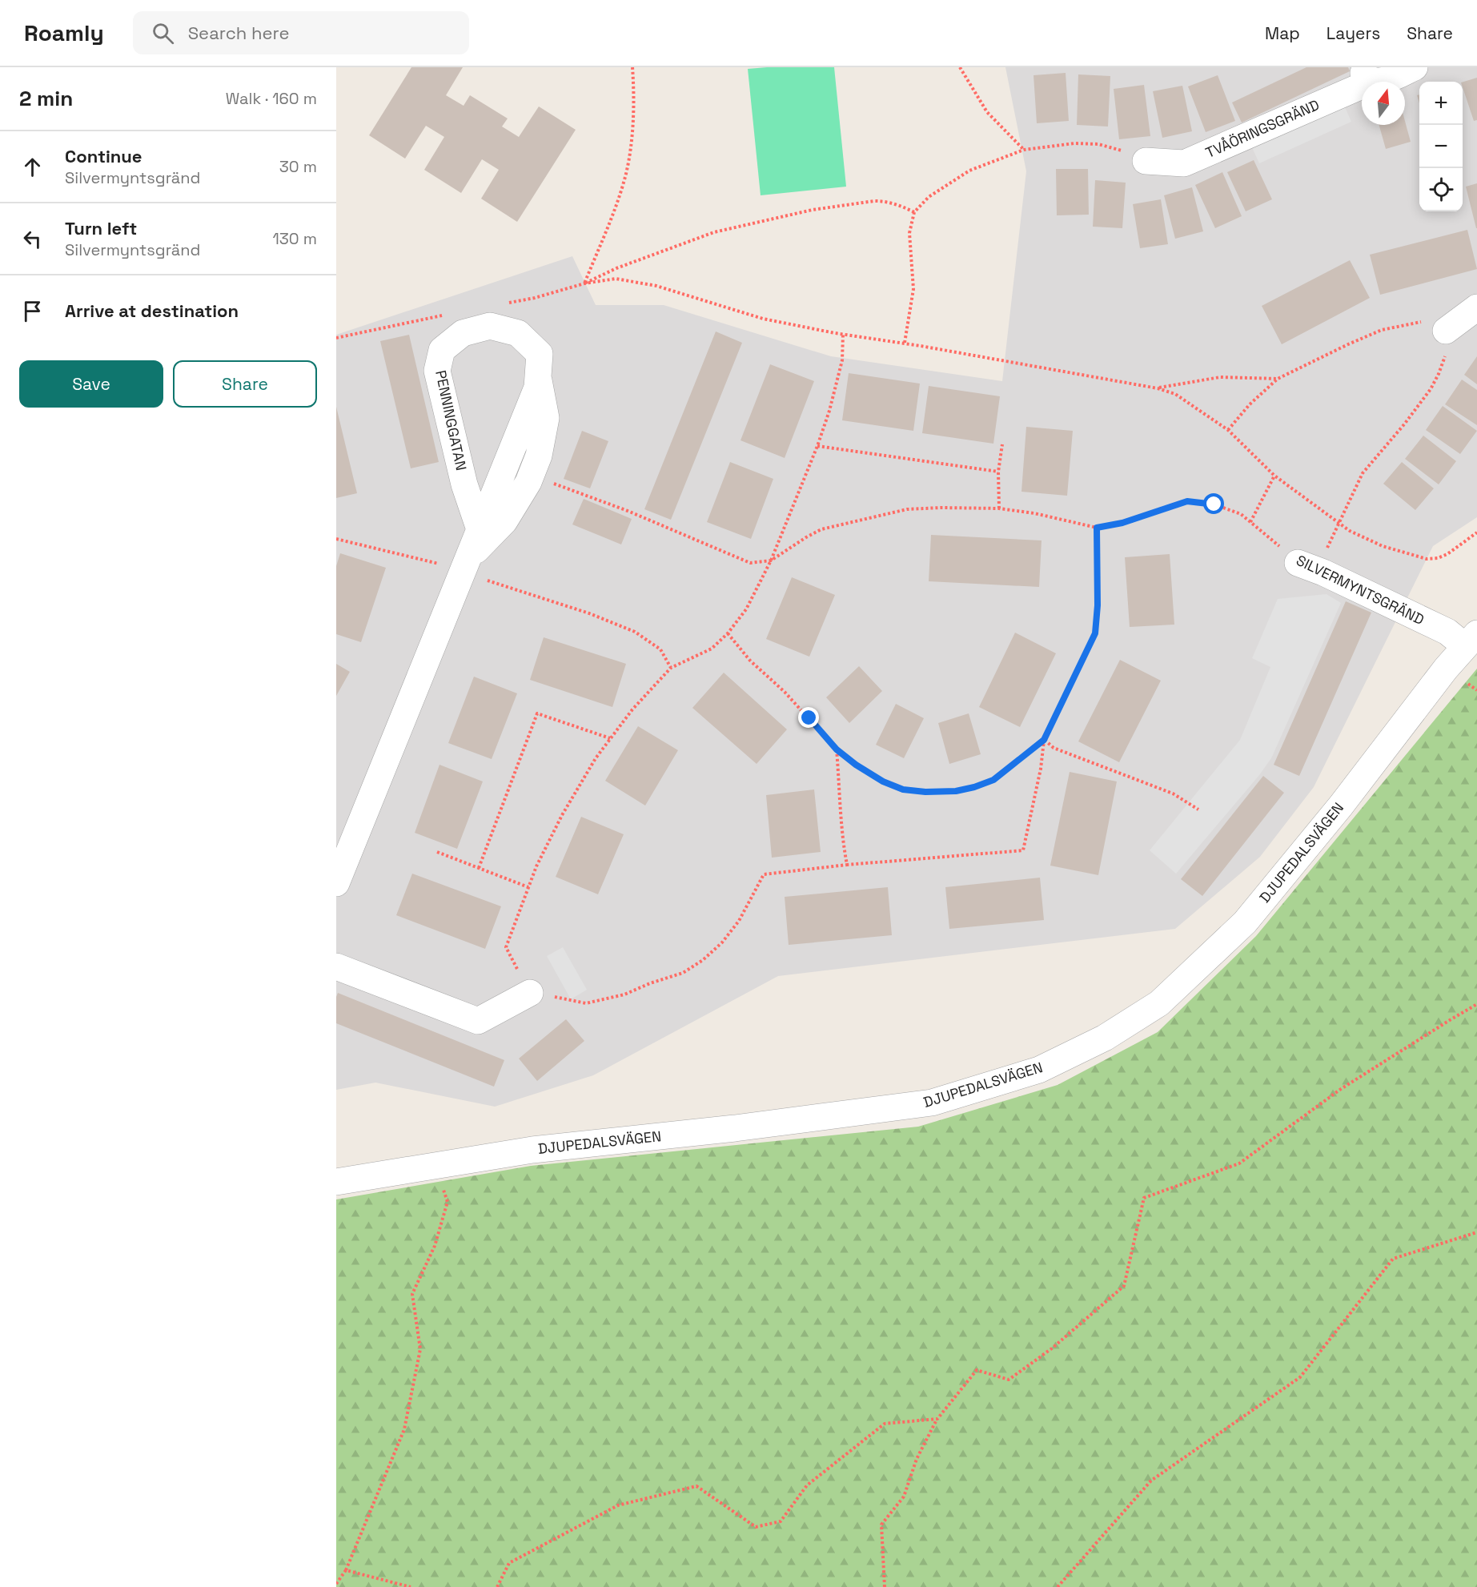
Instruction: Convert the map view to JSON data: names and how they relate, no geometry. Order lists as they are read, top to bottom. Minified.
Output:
{"streets":{"street":["TVÅÖRINGSGRÄND","PENNINGGATAN","SILVERMYNTSGRÄND","DJUPEDALSVÄGEN"]},"crossings":[["SILVERMYNTSGRÄND","DJUPEDALSVÄGEN"]],"north":"top","page":{"header":"Roamly","search":"Search here","nav":["Map","Layers","Share"],"heading":["2 min","Walk · 160 m"],"map_buttons":["+","−"],"list":[["Continue","Silvermyntsgränd","30 m"],["Turn left","Silvermyntsgränd","130 m"],"Arrive at destination"],"buttons":["Save","Share"]}}
